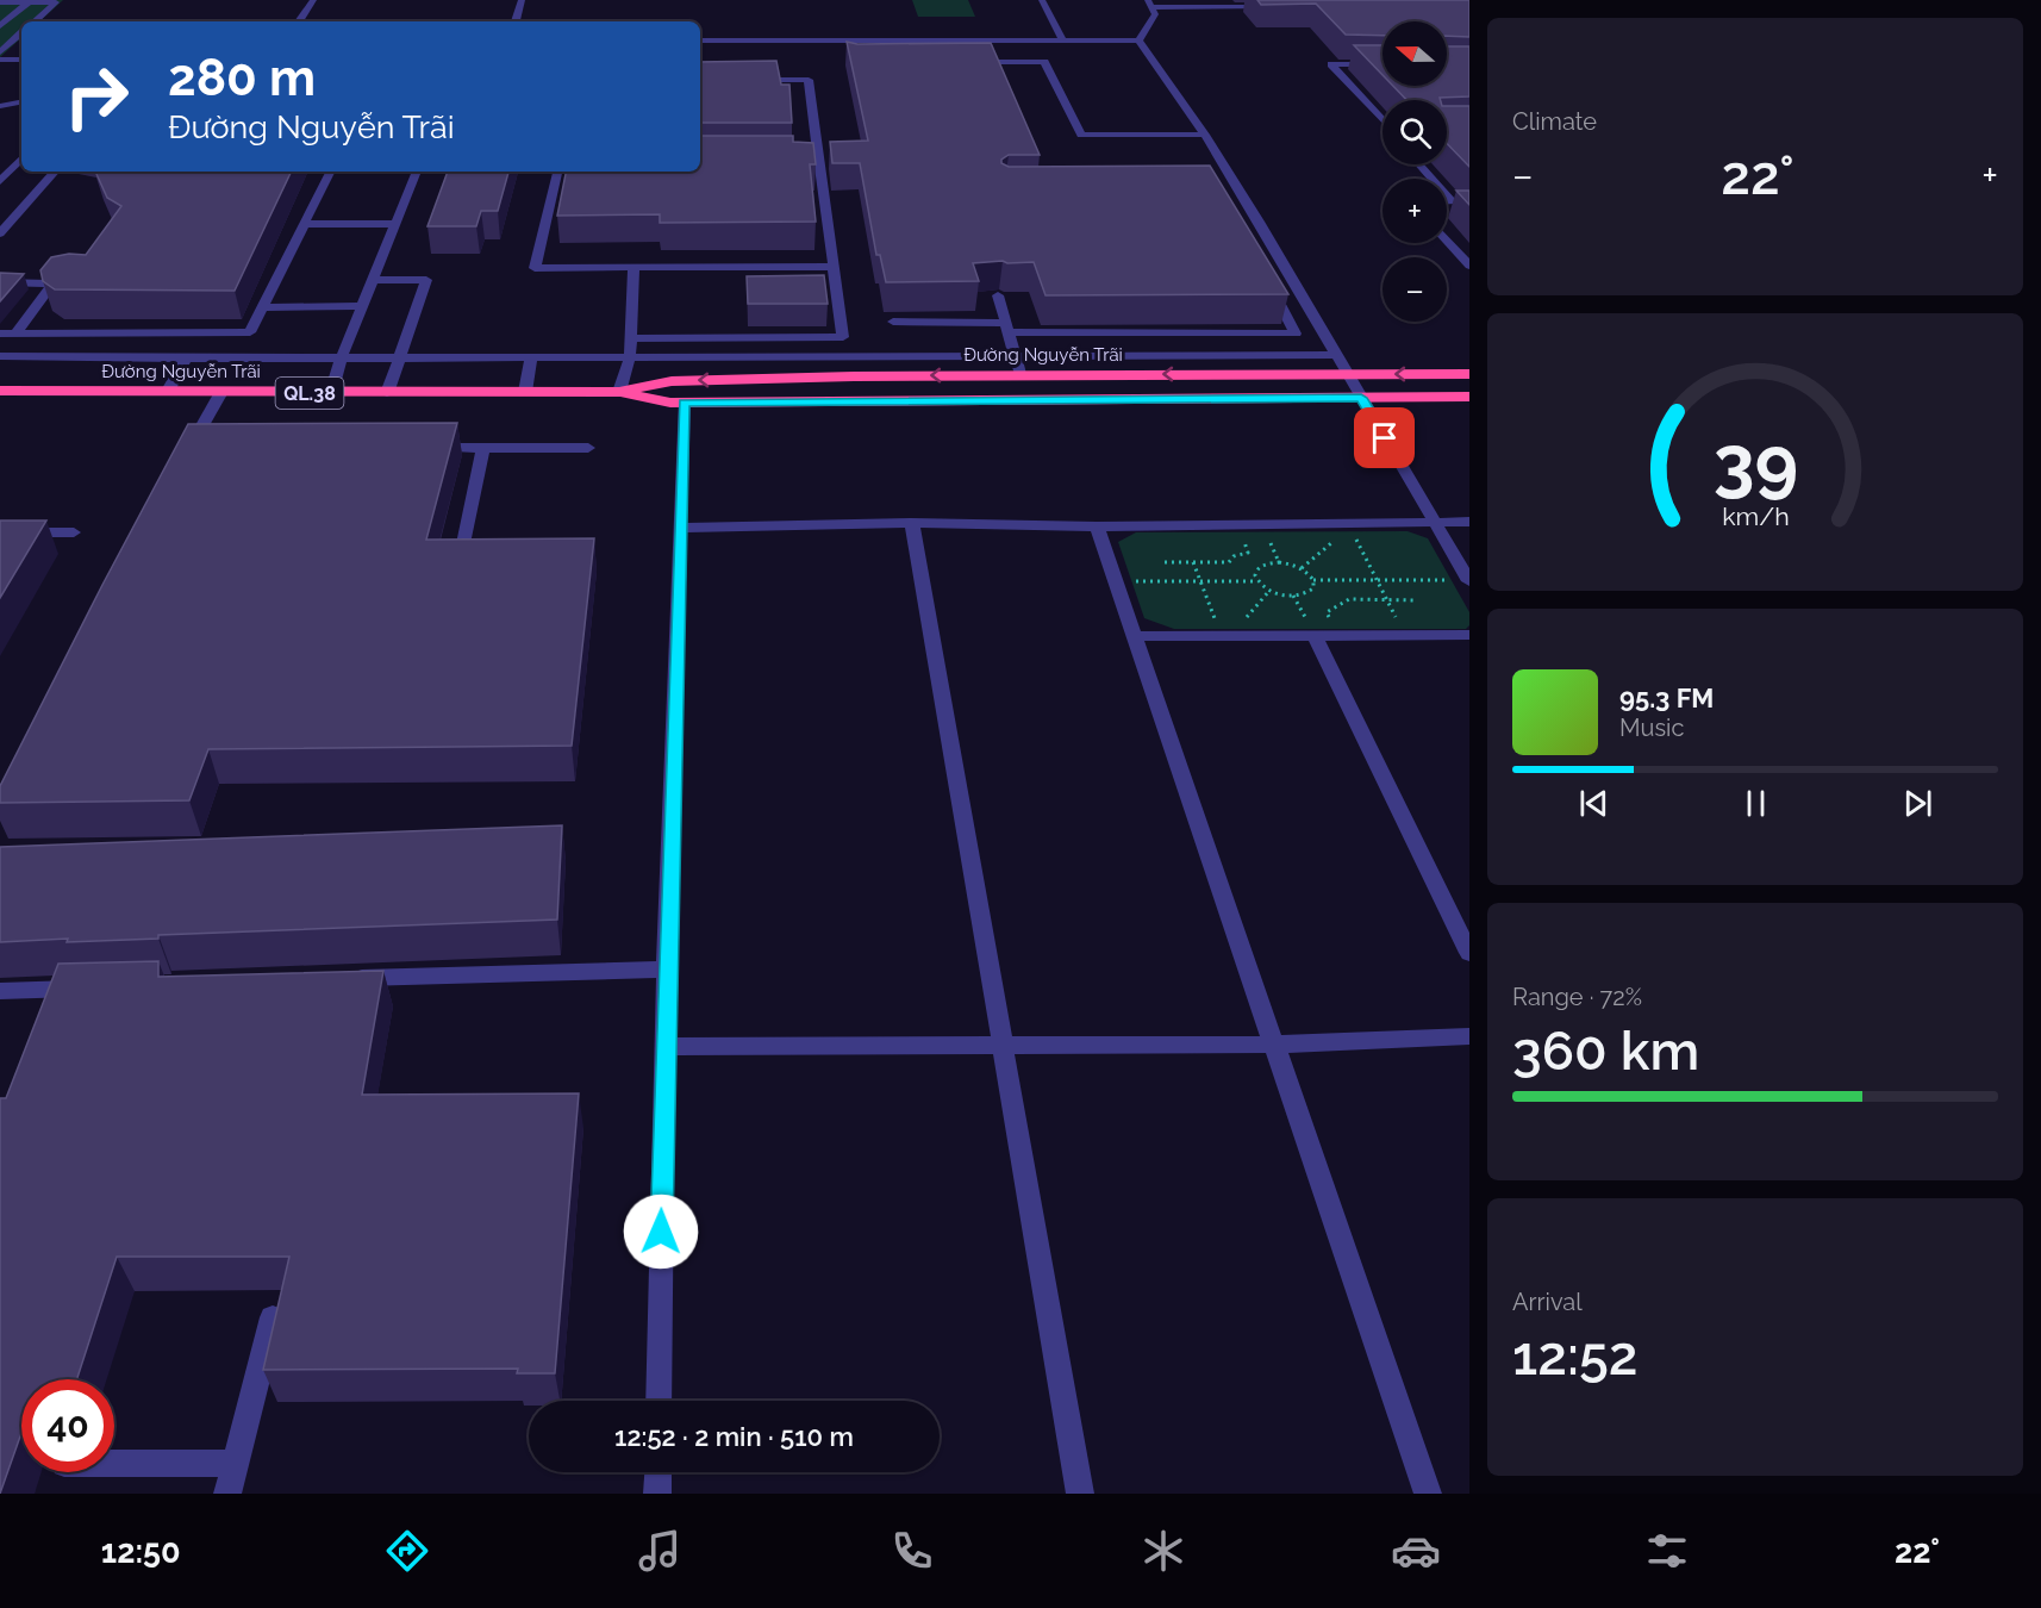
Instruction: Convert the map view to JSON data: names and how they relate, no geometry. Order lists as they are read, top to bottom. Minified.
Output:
{"streets":{"highway":["Đường Nguyễn Trãi","QL.38"]},"north":"left","page":{"tile":["Climate",["Range · 72%","360 km"],["Arrival","12:52"]],"map_buttons":["+","−"],"turn":["280 m","Đường Nguyễn Trãi"],"heat":["−","22°","+"],"song":["95.3 FM","Music"],"limit":"40","trip":"12:52 · 2 min · 510 m","tabs":["12:50","22°"],"gauge":["39","km/h"]}}
